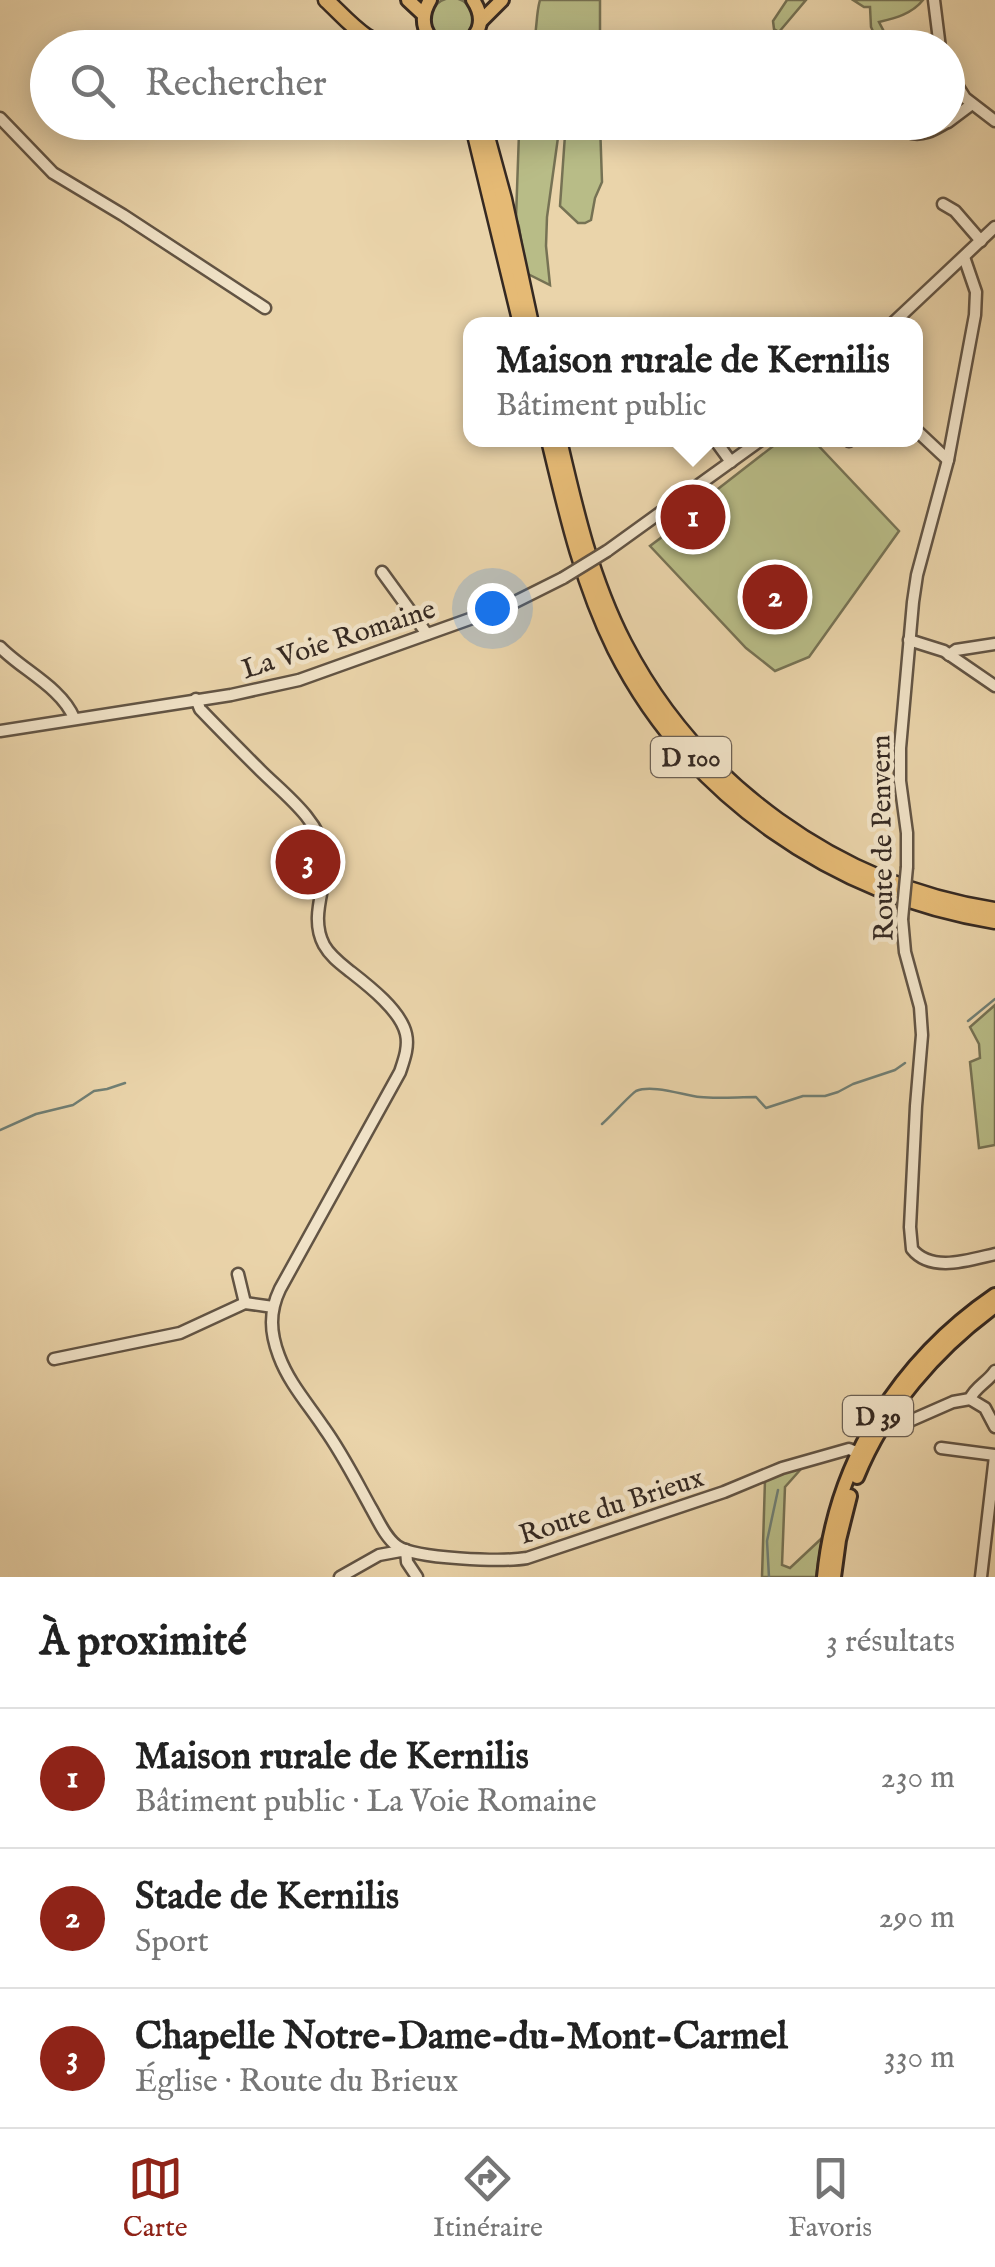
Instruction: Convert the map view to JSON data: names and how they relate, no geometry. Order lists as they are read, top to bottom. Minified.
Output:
{"streets":{"highway":["D 100"],"main road":["D 39"],"street":["La Voie Romaine","Route de Penvern","Route du Brieux"]},"crossings":[["D 39","Route du Brieux"]],"page":{"search":"Rechercher","popup":["Maison rurale de Kernilis","Bâtiment public"],"pins":["1","2","3"],"heading":["À proximité","3 résultats"],"list":[{"mark":"1","name":"Maison rurale de Kernilis","note":"Bâtiment public · La Voie Romaine","value":"230 m"},{"mark":"2","name":"Stade de Kernilis","note":"Sport","value":"290 m"},{"mark":"3","name":"Chapelle Notre-Dame-du-Mont-Carmel","note":"Église · Route du Brieux","value":"330 m"}],"nav":["Carte","Itinéraire","Favoris"]}}
